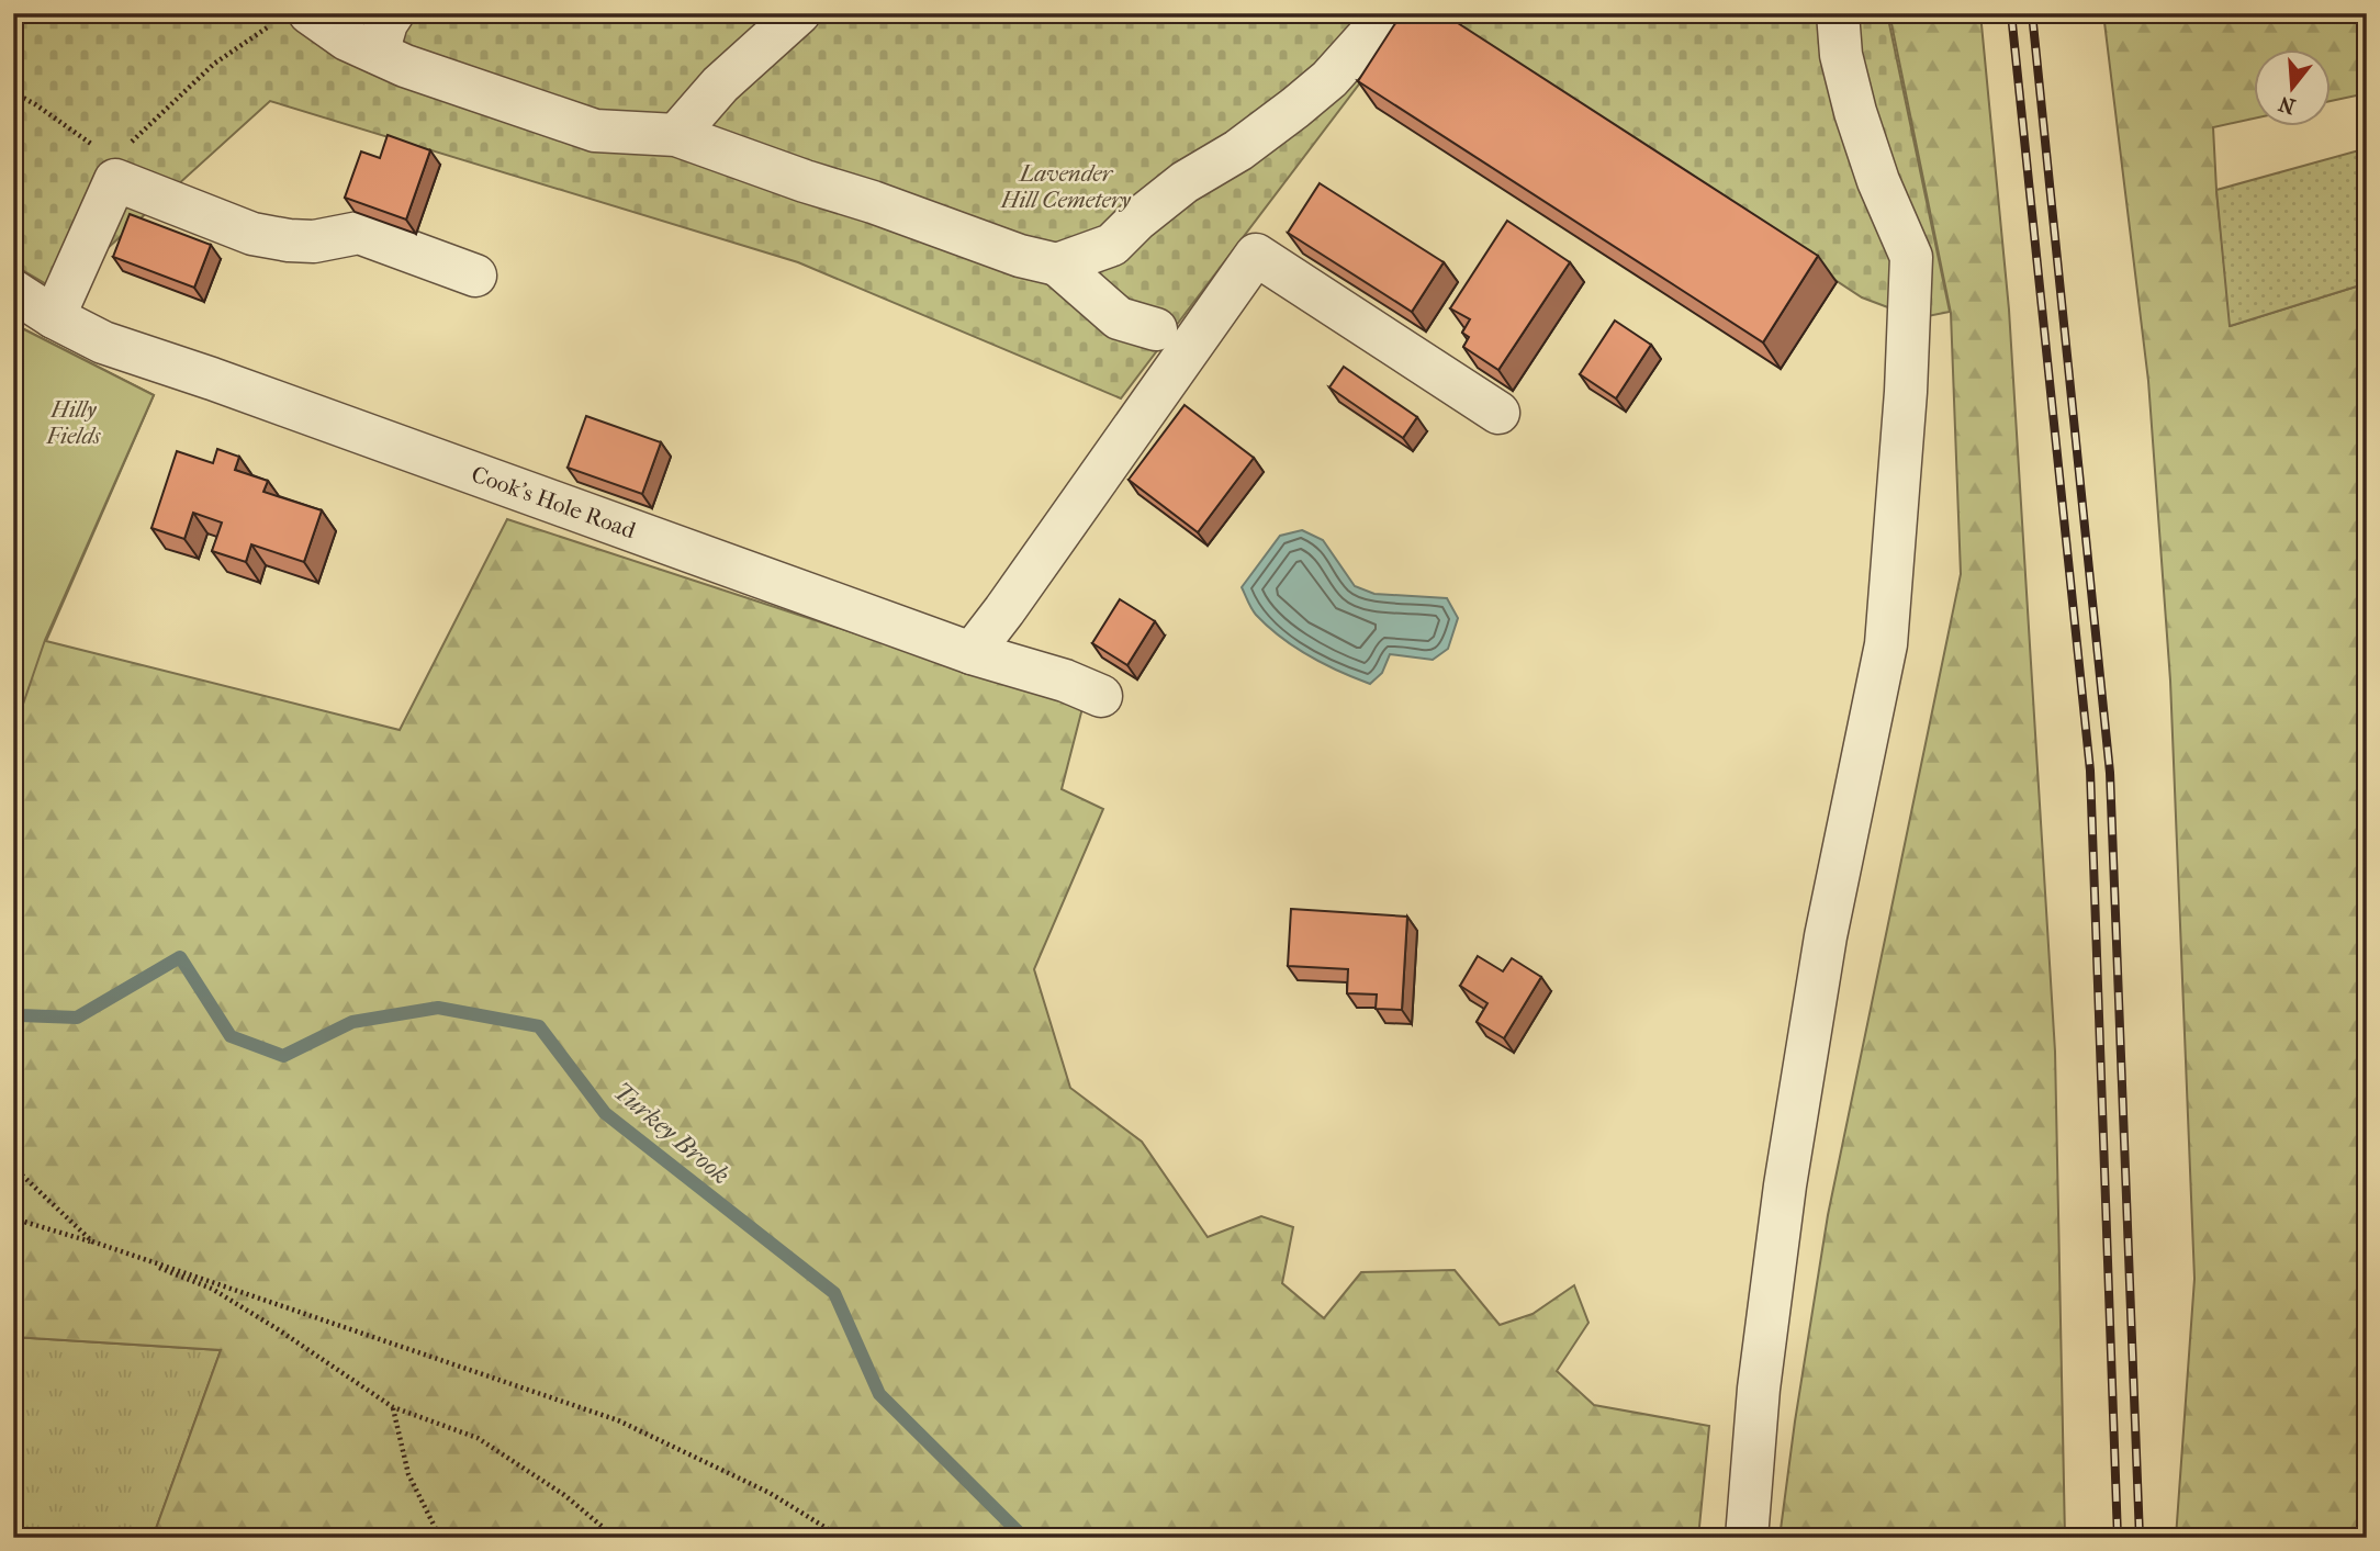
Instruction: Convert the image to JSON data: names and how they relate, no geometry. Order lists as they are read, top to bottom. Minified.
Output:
{"streets":{"street":["Cook's Hole Road"]},"water":["Turkey Brook"],"parks":["Lavender Hill Cemetery","Hilly Fields"],"north":"bottom"}
